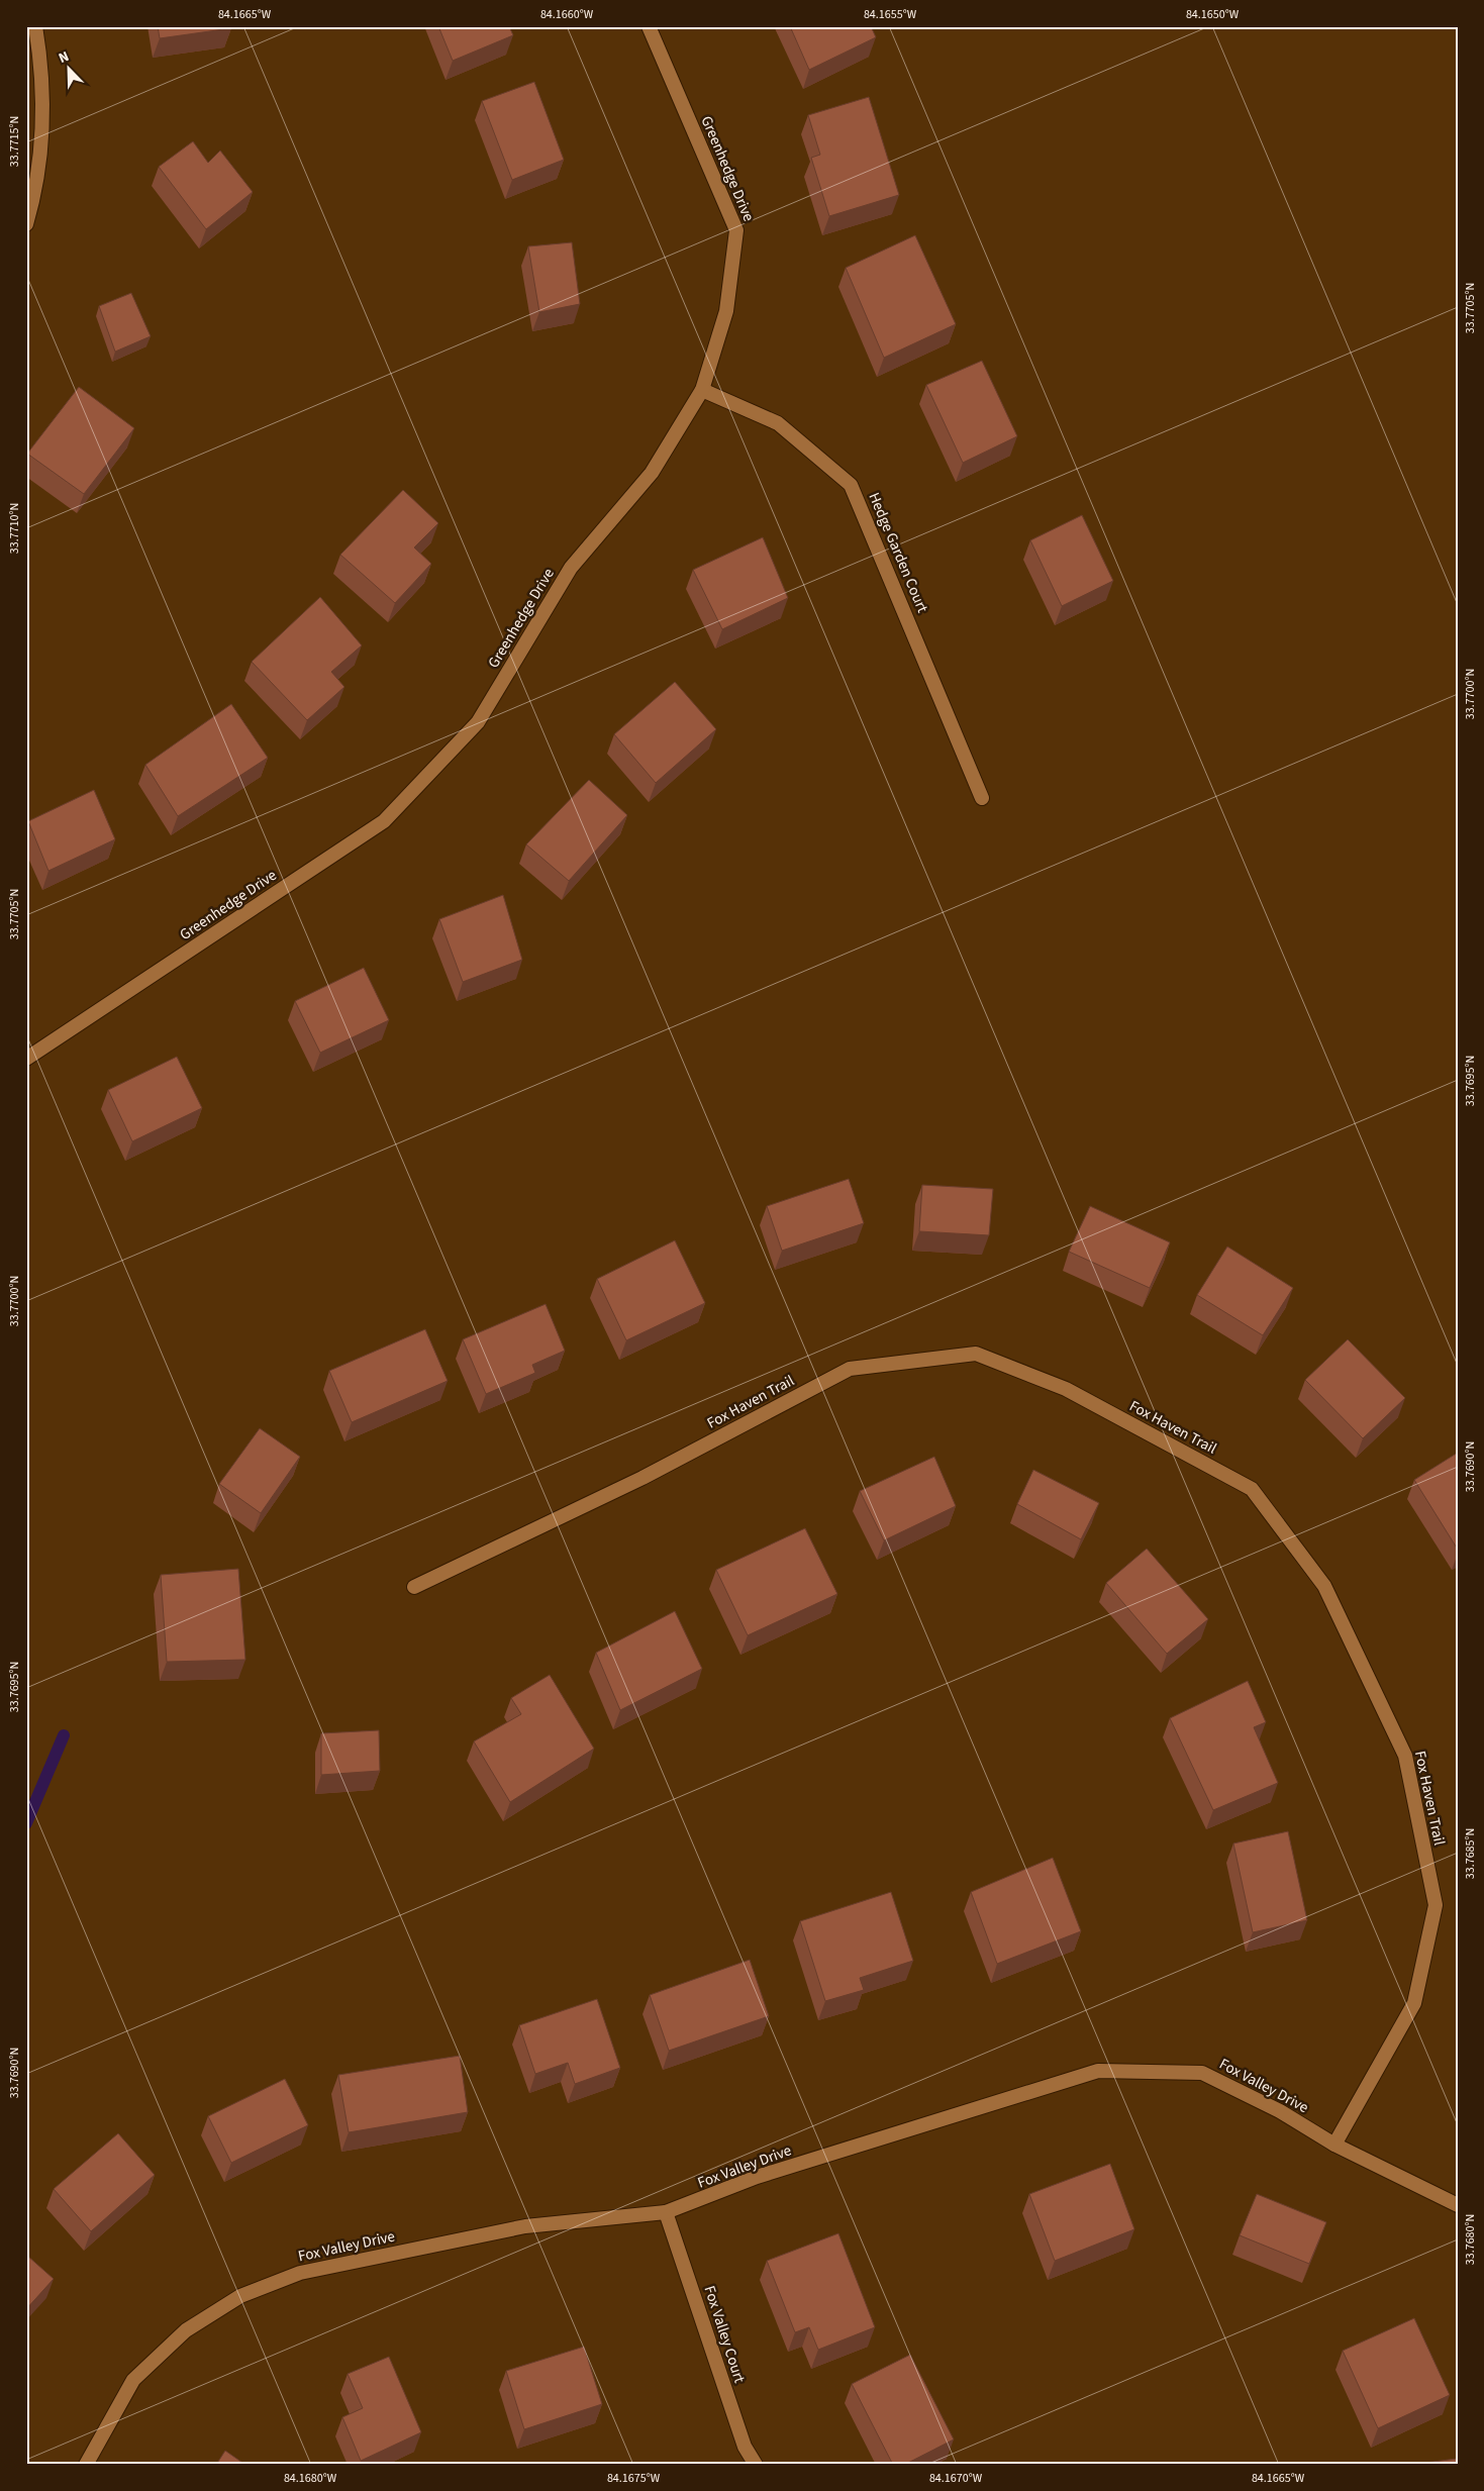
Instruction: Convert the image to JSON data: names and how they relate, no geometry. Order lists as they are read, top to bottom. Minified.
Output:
{"streets":{"street":["Greenhedge Drive","Hedge Garden Court","Fox Haven Trail","Fox Valley Drive","Fox Valley Court"]},"crossings":[["Greenhedge Drive","Hedge Garden Court"],["Fox Haven Trail","Fox Valley Drive"],["Fox Valley Drive","Fox Valley Court"]],"north":"top left","coordinates":["84.1665°W","84.1660°W","84.1655°W","84.1650°W","33.7715°N","33.7705°N","33.7710°N","33.7700°N","33.7695°N","33.7690°N","33.7685°N","33.7680°N","84.1680°W","84.1675°W","84.1670°W"]}
